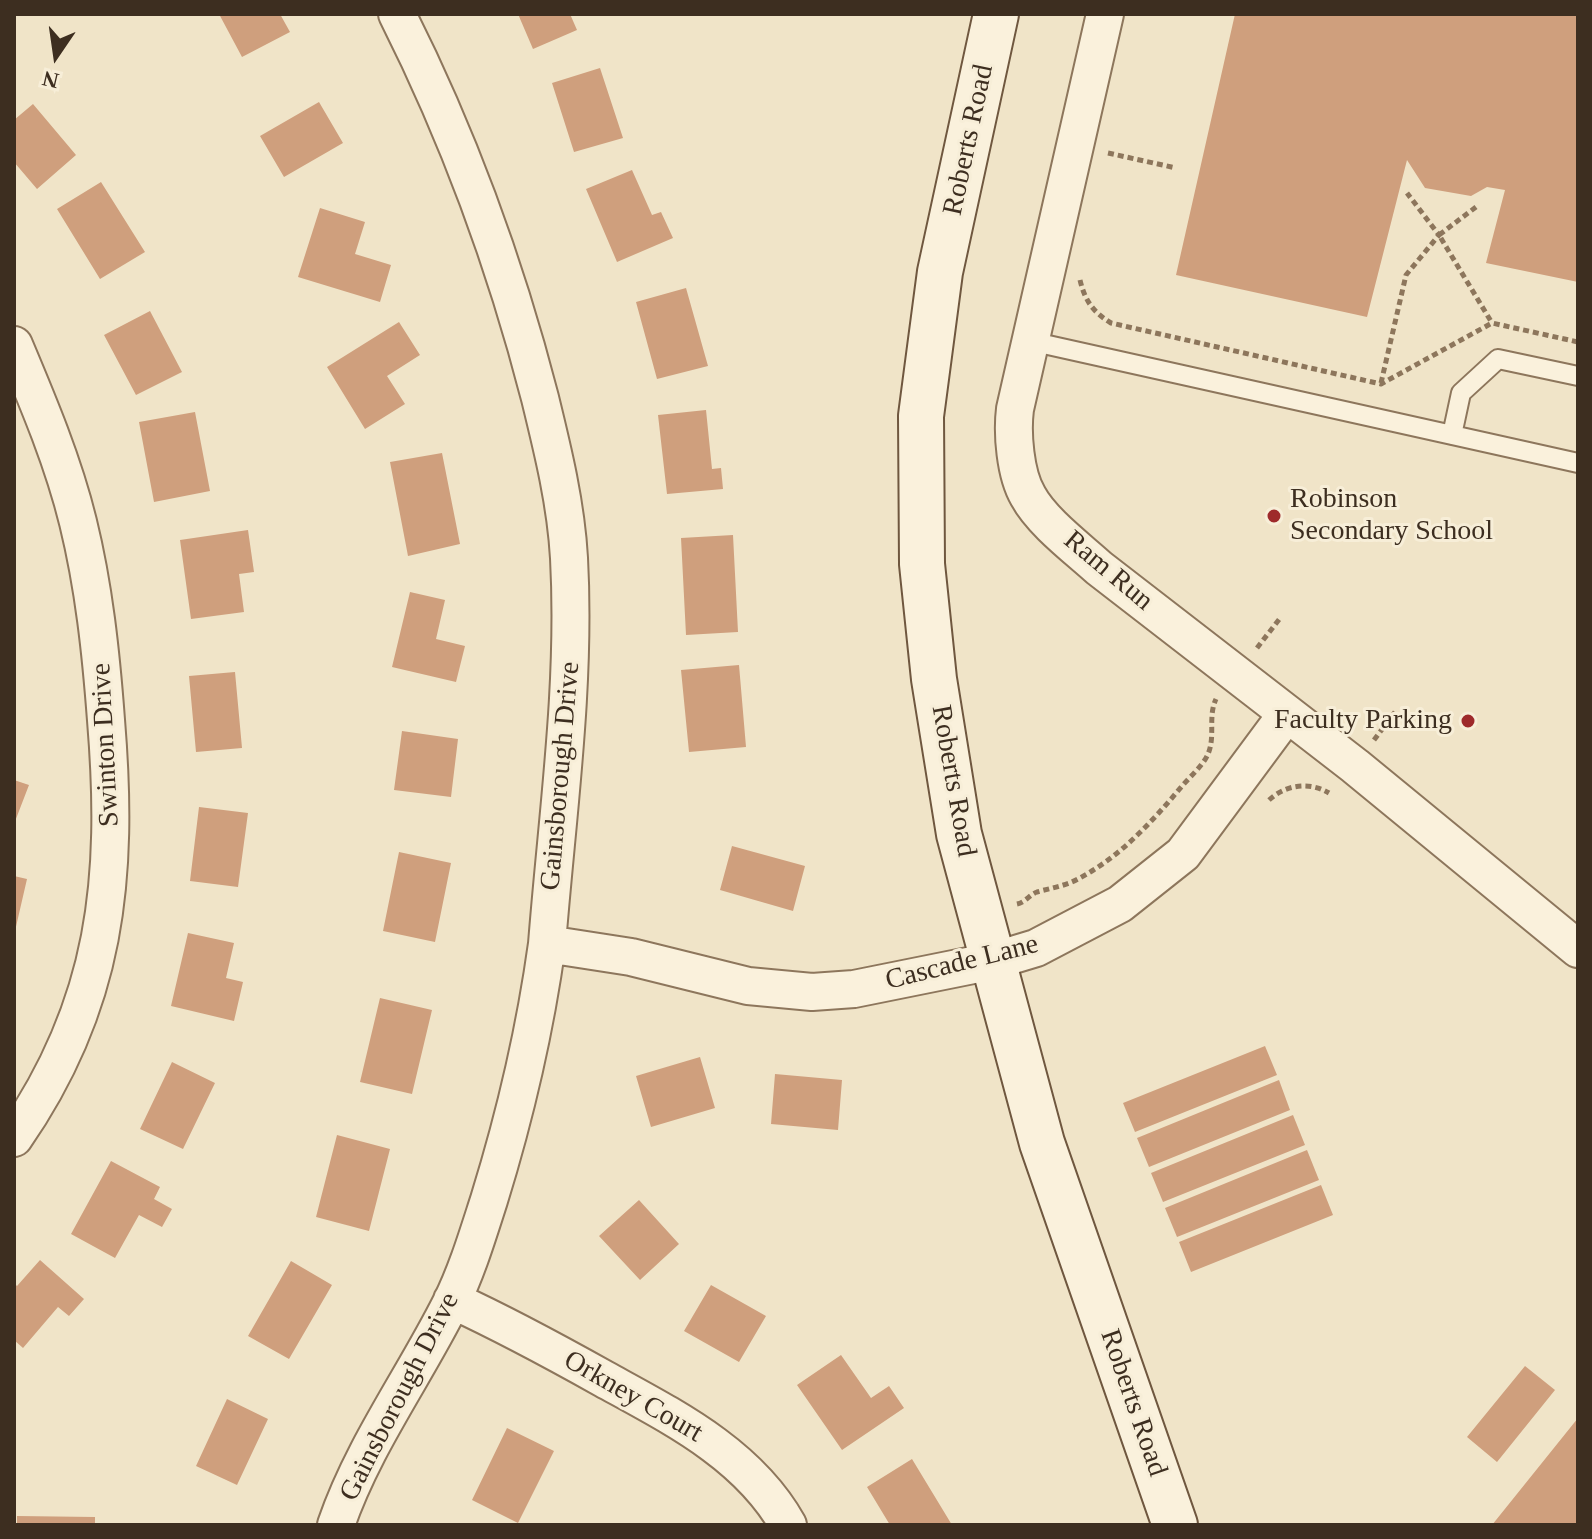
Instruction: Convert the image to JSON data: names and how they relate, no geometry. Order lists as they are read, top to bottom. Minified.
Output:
{"streets":{"main road":["Roberts Road"],"street":["Ram Run","Swinton Drive","Gainsborough Drive","Cascade Lane","Orkney Court"]},"crossings":[["Roberts Road","Cascade Lane"],["Ram Run","Cascade Lane"],["Gainsborough Drive","Cascade Lane"],["Gainsborough Drive","Orkney Court"]],"places":["Robinson Secondary School","Faculty Parking"],"north":"bottom"}
